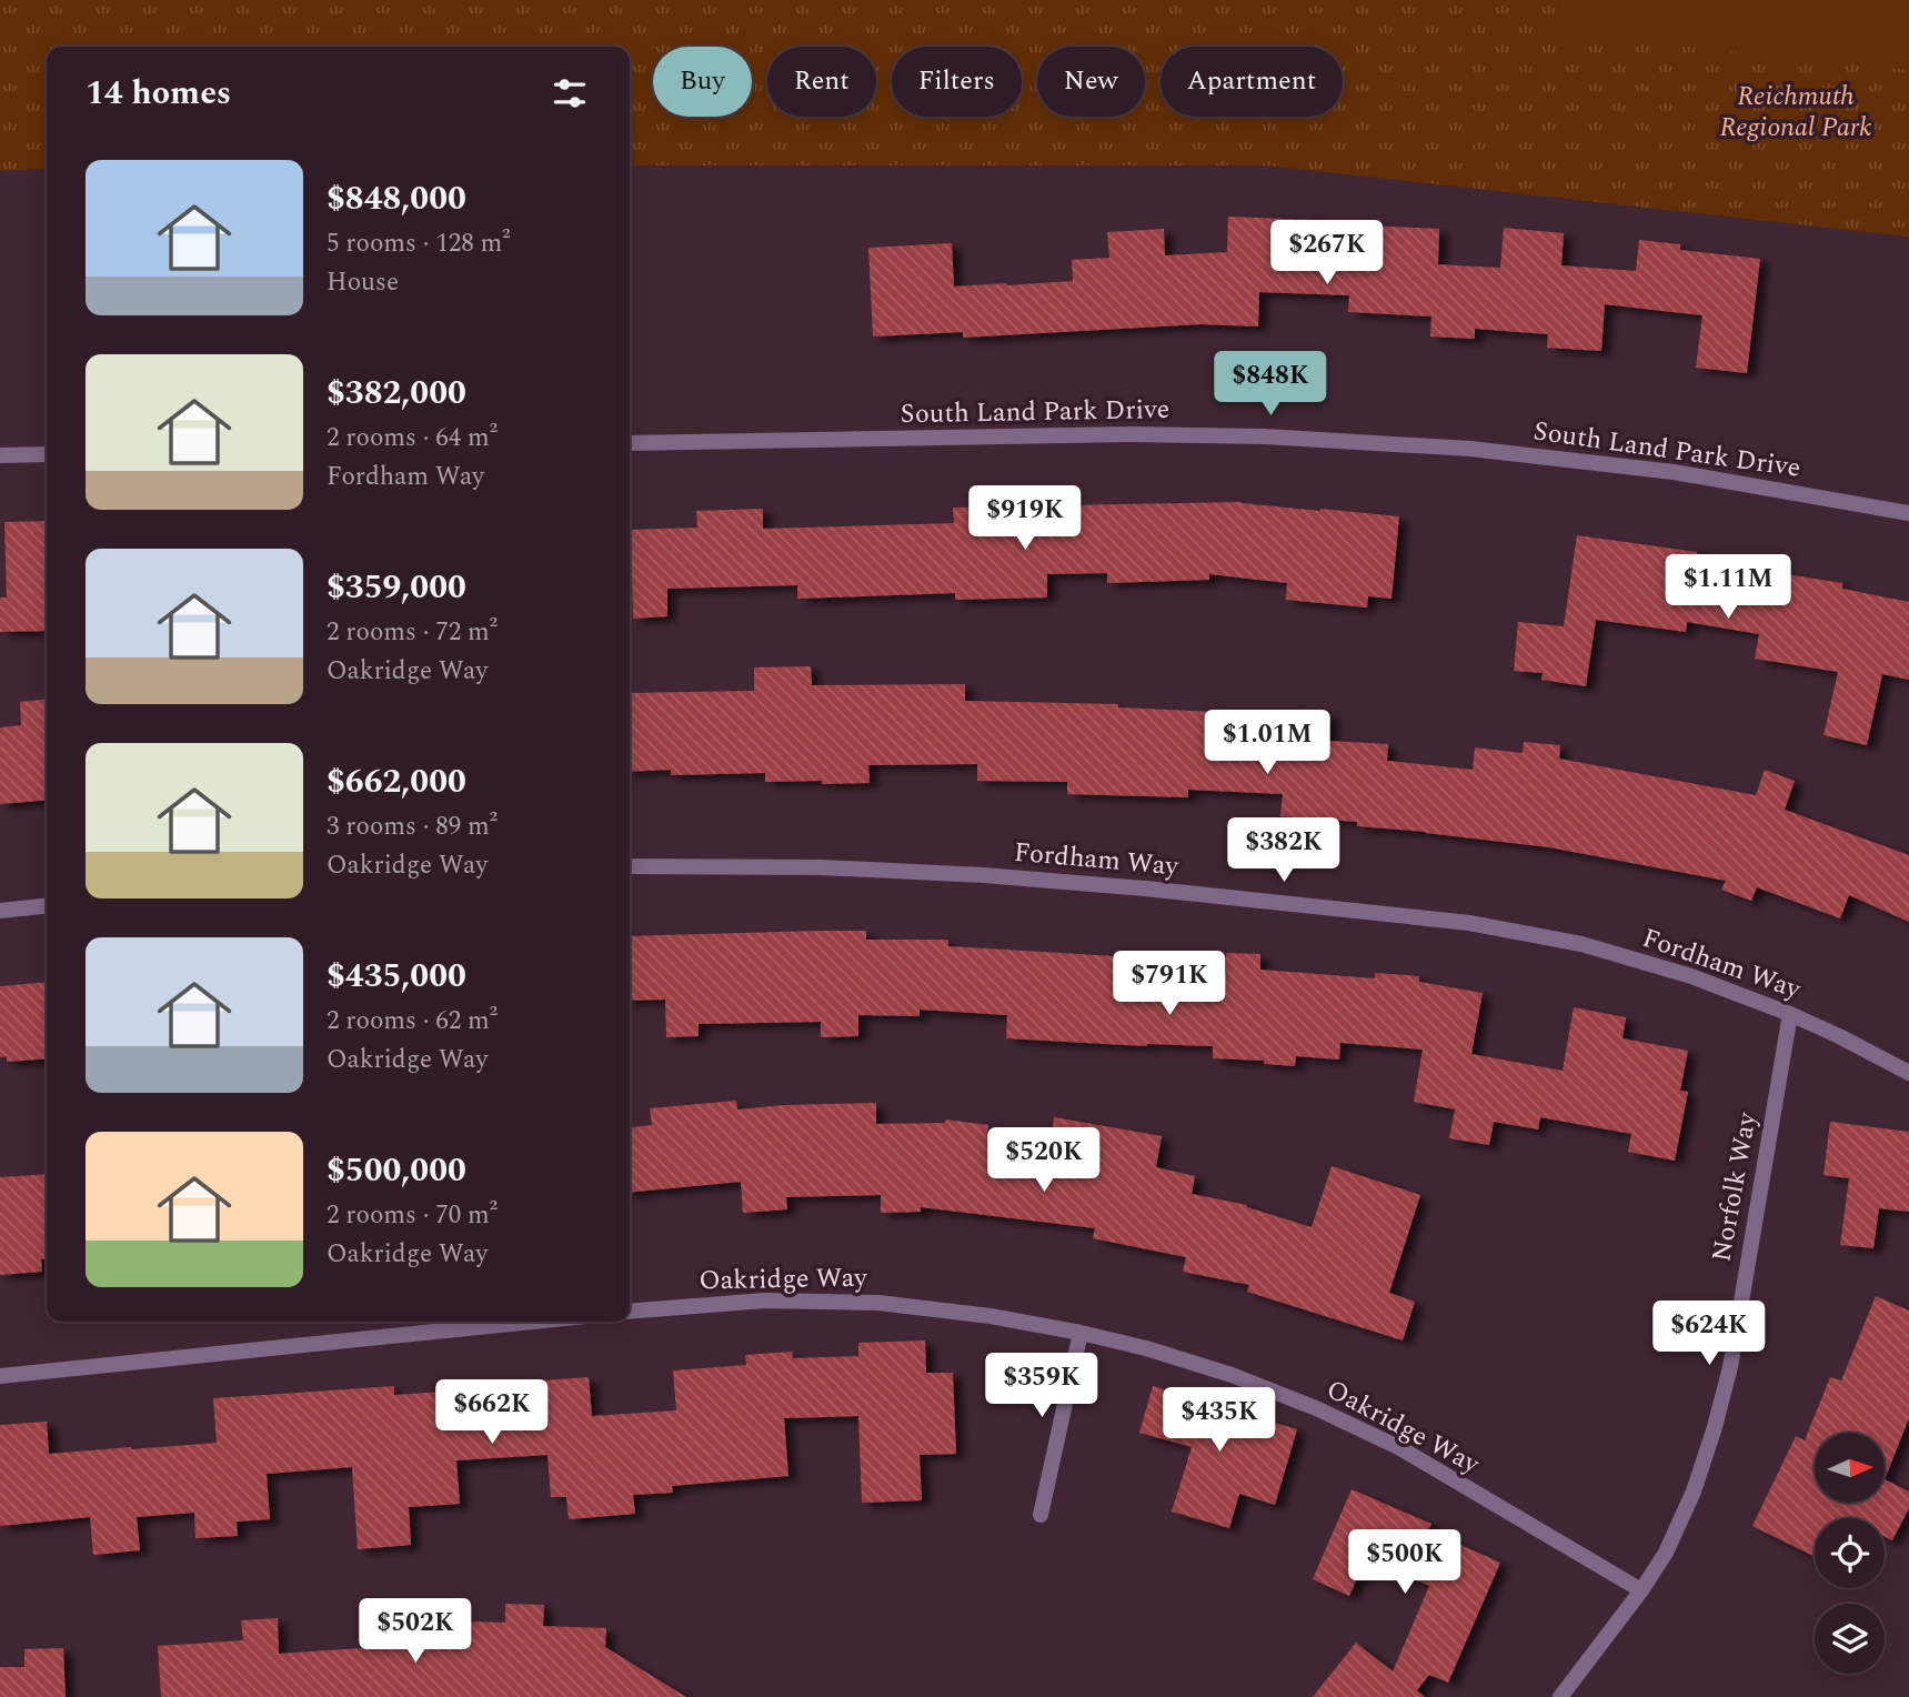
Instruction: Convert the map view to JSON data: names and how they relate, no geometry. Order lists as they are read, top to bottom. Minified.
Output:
{"streets":{"street":["South Land Park Drive","Fordham Way","Norfolk Way","Oakridge Way"]},"crossings":[["Fordham Way","Norfolk Way"],["Norfolk Way","Oakridge Way"]],"parks":["Reichmuth Regional Park"],"north":"right","page":{"chip":["Buy","Rent","Filters","New","Apartment"],"heading":"14 homes","list":[{"name":"$848,000","note":"5 rooms · 128 m² · House"},{"name":"$382,000","note":"2 rooms · 64 m² · Fordham Way"},{"name":"$359,000","note":"2 rooms · 72 m² · Oakridge Way"},{"name":"$662,000","note":"3 rooms · 89 m² · Oakridge Way"},{"name":"$435,000","note":"2 rooms · 62 m² · Oakridge Way"},{"name":"$500,000","note":"2 rooms · 70 m² · Oakridge Way"}],"price":["$267K","$848K","$919K","$1.11M","$1.01M","$382K","$791K","$520K","$624K","$359K","$662K","$435K","$500K","$502K"]}}
